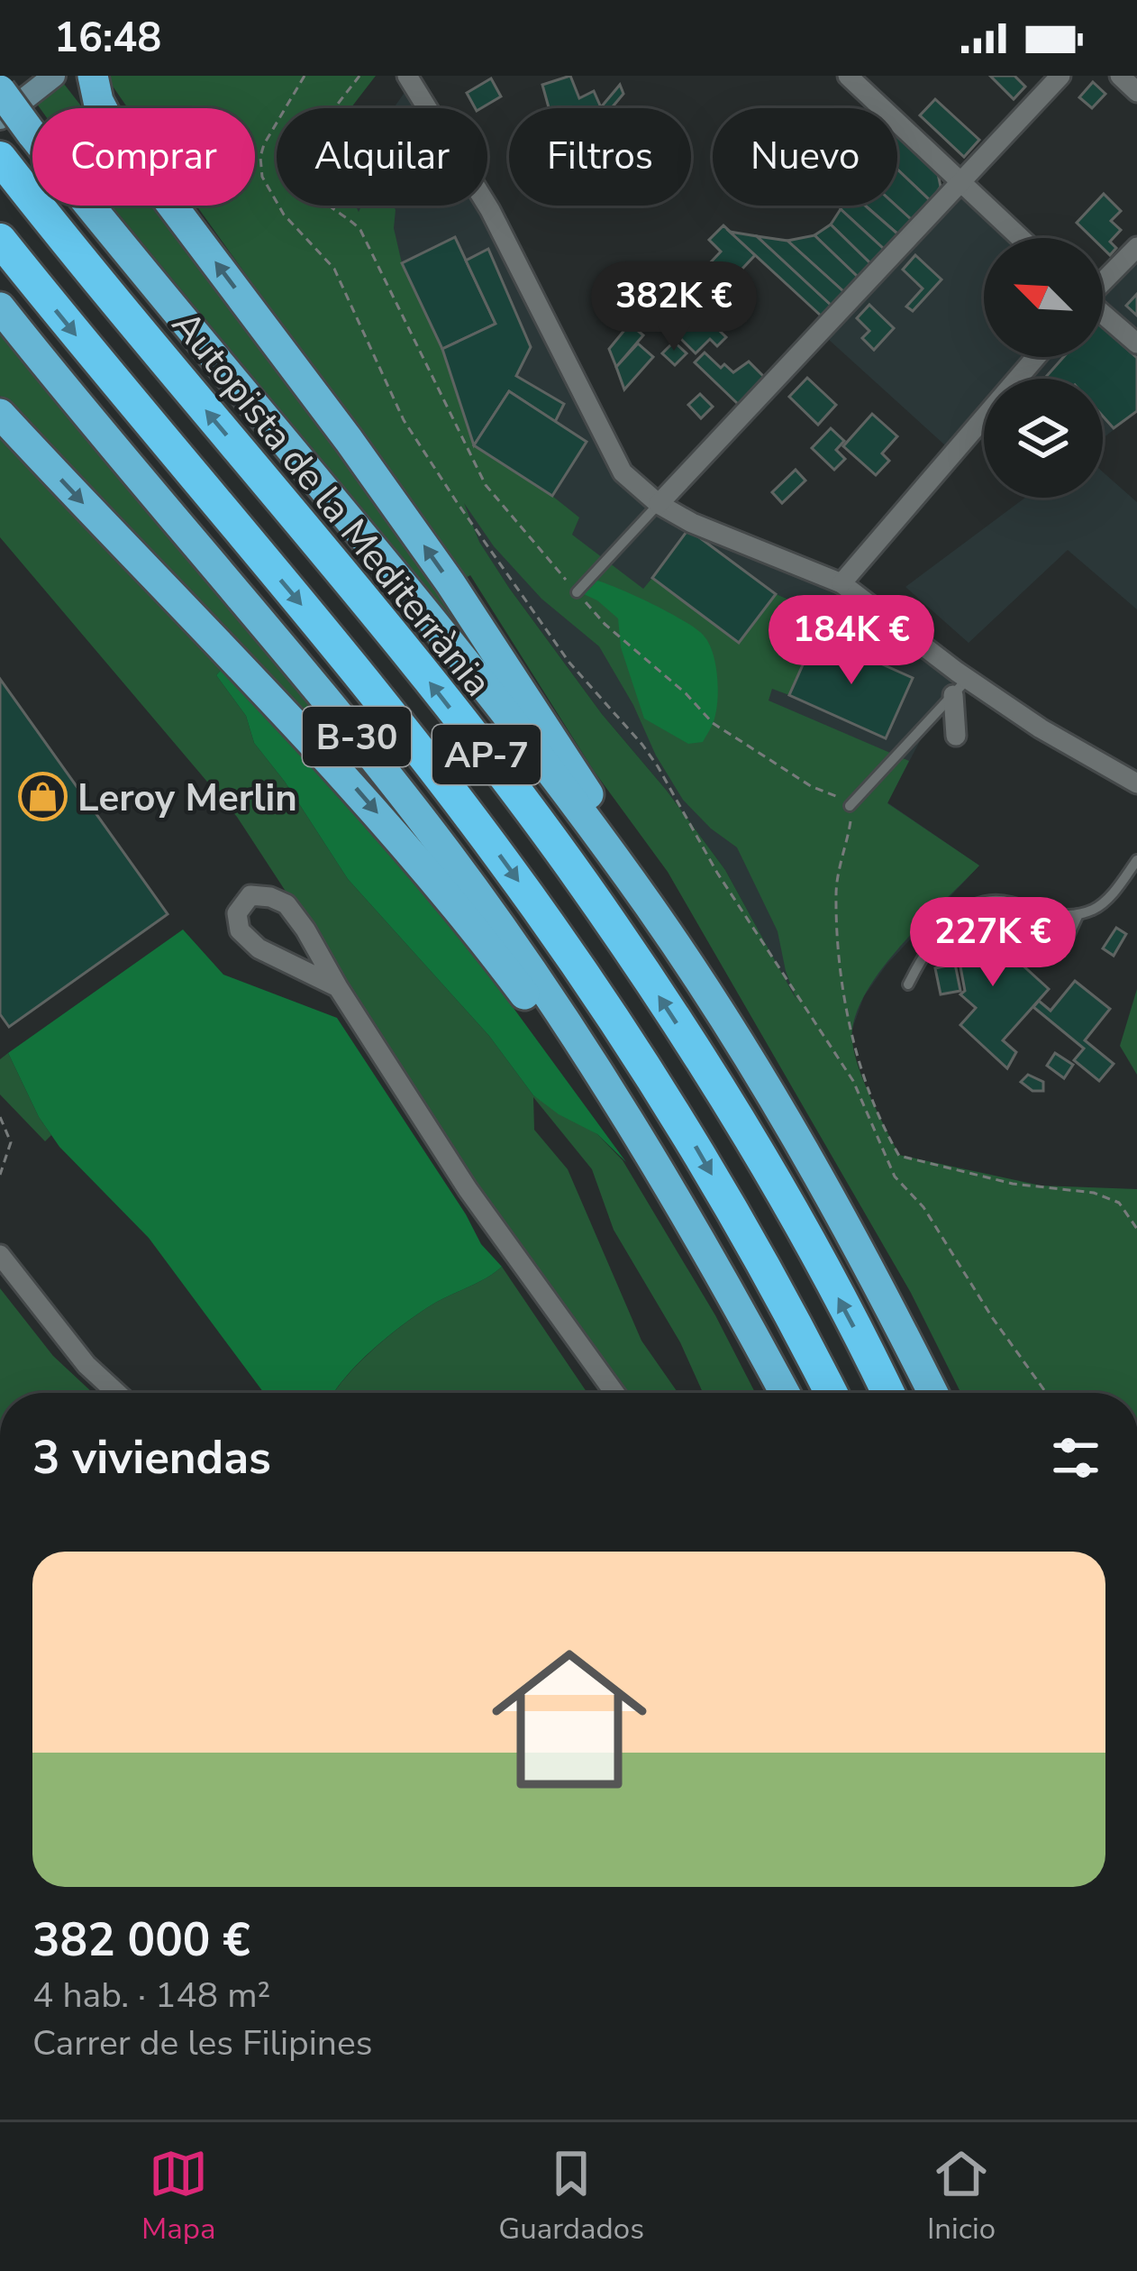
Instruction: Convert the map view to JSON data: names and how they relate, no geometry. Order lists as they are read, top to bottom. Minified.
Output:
{"streets":{"highway":["Autopista de la Mediterrània","B-30","AP-7"]},"places":{"shop":["Leroy Merlin"]},"north":"top left","page":{"status":"16:48","chip":["Comprar","Alquilar","Filtros","Nuevo"],"price":["382K €","184K €","227K €"],"heading":"3 viviendas","list":[{"name":"382 000 €","note":"4 hab. · 148 m² · Carrer de les Filipines"}],"tabs":["Mapa","Guardados","Inicio"]}}
